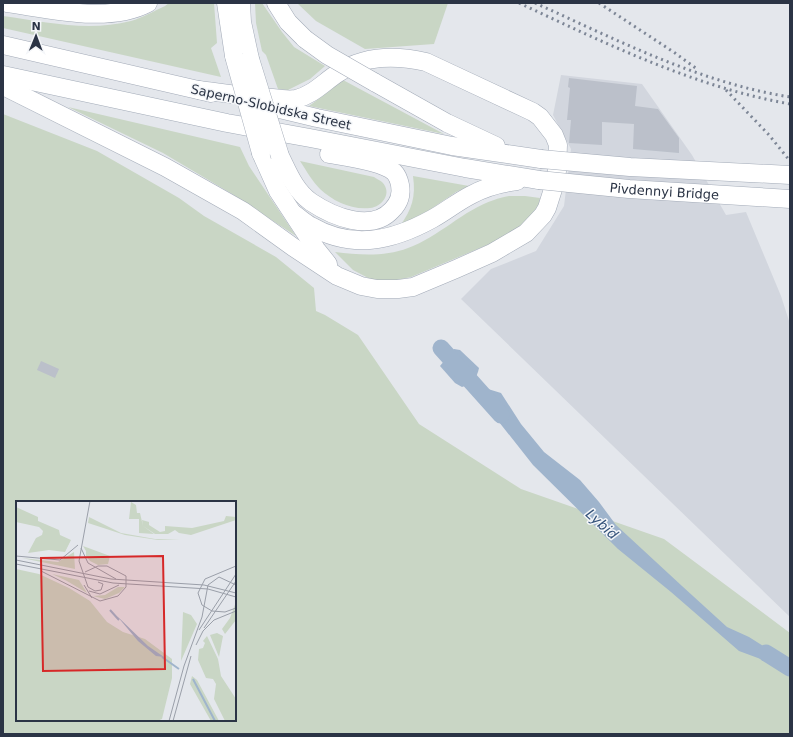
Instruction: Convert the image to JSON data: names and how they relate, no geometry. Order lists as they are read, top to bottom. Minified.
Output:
{"streets":{"main road":["Saperno-Slobidska Street","Pivdennyi Bridge"]},"crossings":[["Saperno-Slobidska Street","Pivdennyi Bridge"]],"water":["Lybid"],"north":"top"}
